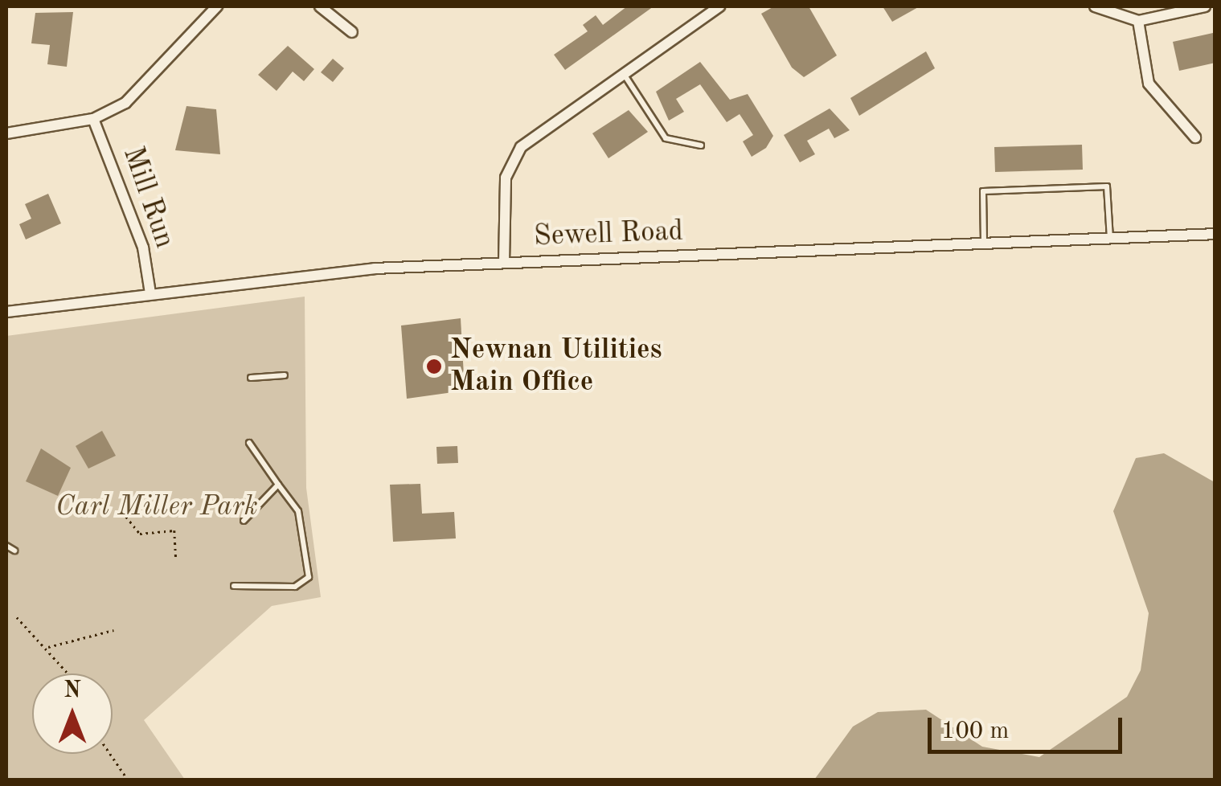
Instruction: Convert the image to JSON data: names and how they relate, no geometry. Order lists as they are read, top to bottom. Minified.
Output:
{"streets":{"street":["Mill Run","Sewell Road"]},"crossings":[["Mill Run","Sewell Road"]],"parks":["Carl Miller Park"],"places":["Newnan Utilities Main Office"],"scale_bar":"100 m","north":"top"}
